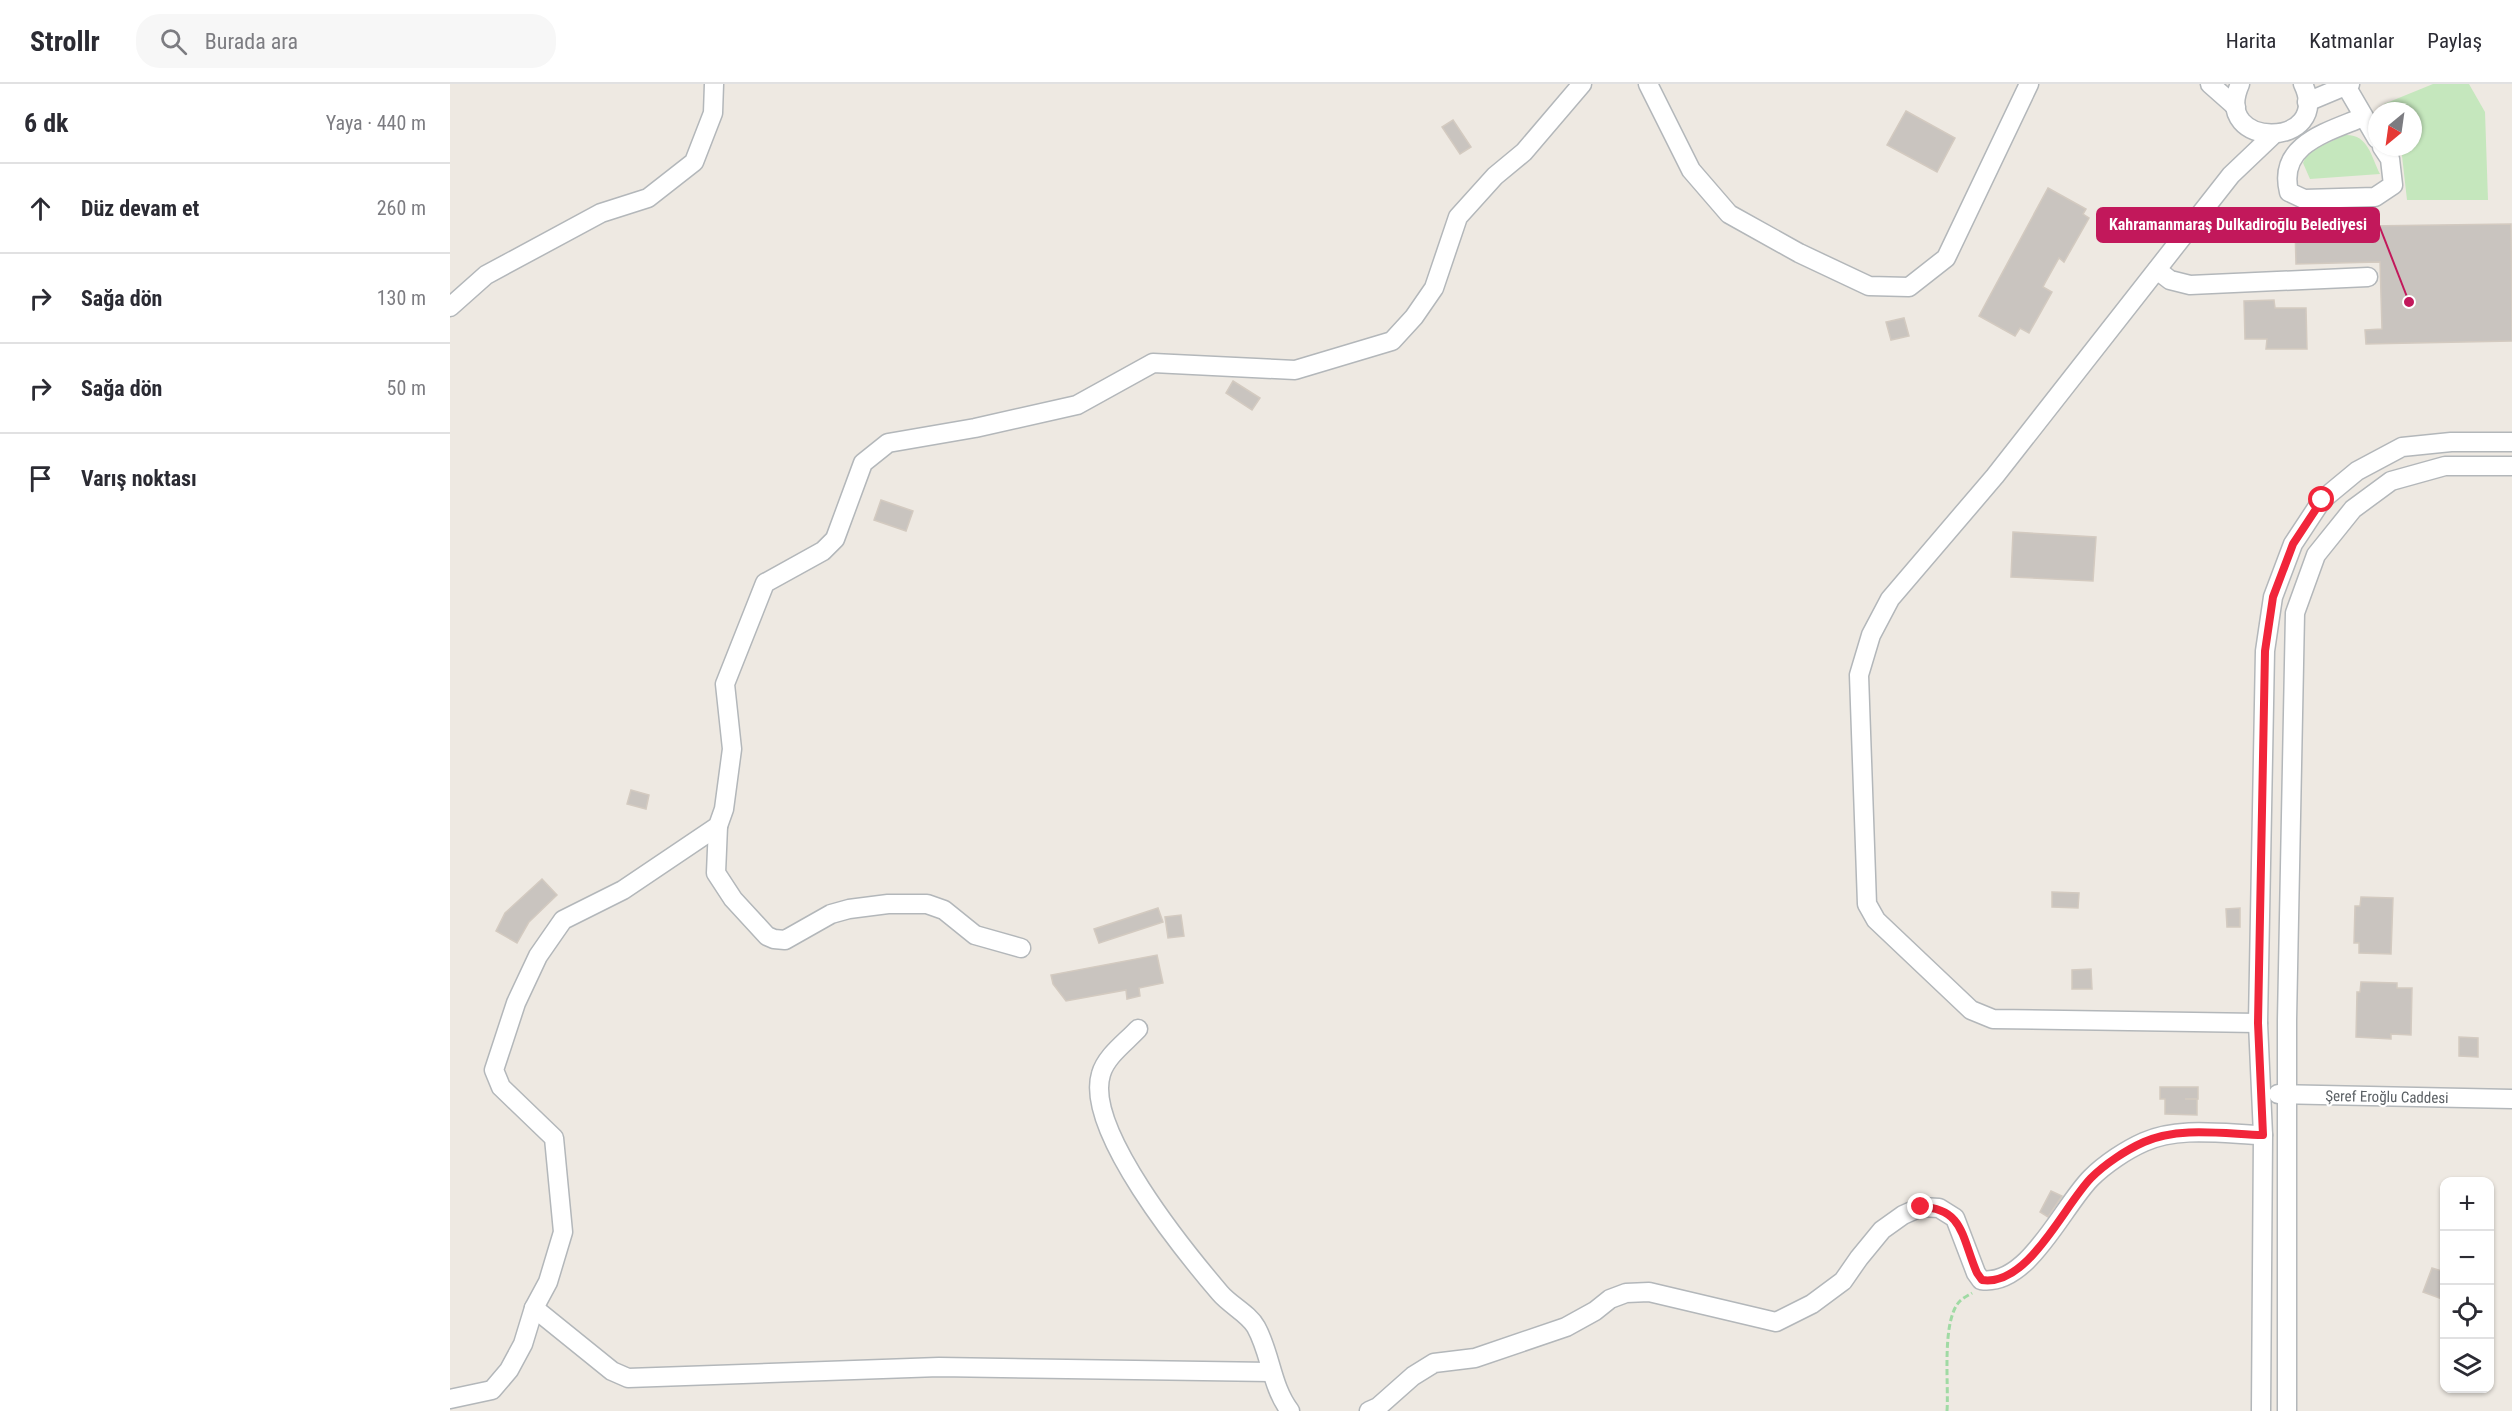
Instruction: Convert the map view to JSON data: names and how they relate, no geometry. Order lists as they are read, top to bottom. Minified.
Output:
{"streets":{"street":["Şeref Eroğlu Caddesi"]},"places":["Kahramanmaraş Dulkadiroğlu Belediyesi"],"north":"bottom left","page":{"header":"Strollr","search":"Burada ara","nav":["Harita","Katmanlar","Paylaş"],"heading":["6 dk","Yaya · 440 m"],"list":[["Düz devam et","260 m"],["Sağa dön","130 m"],["Sağa dön","50 m"],"Varış noktası"],"map_buttons":["+","−"]}}
